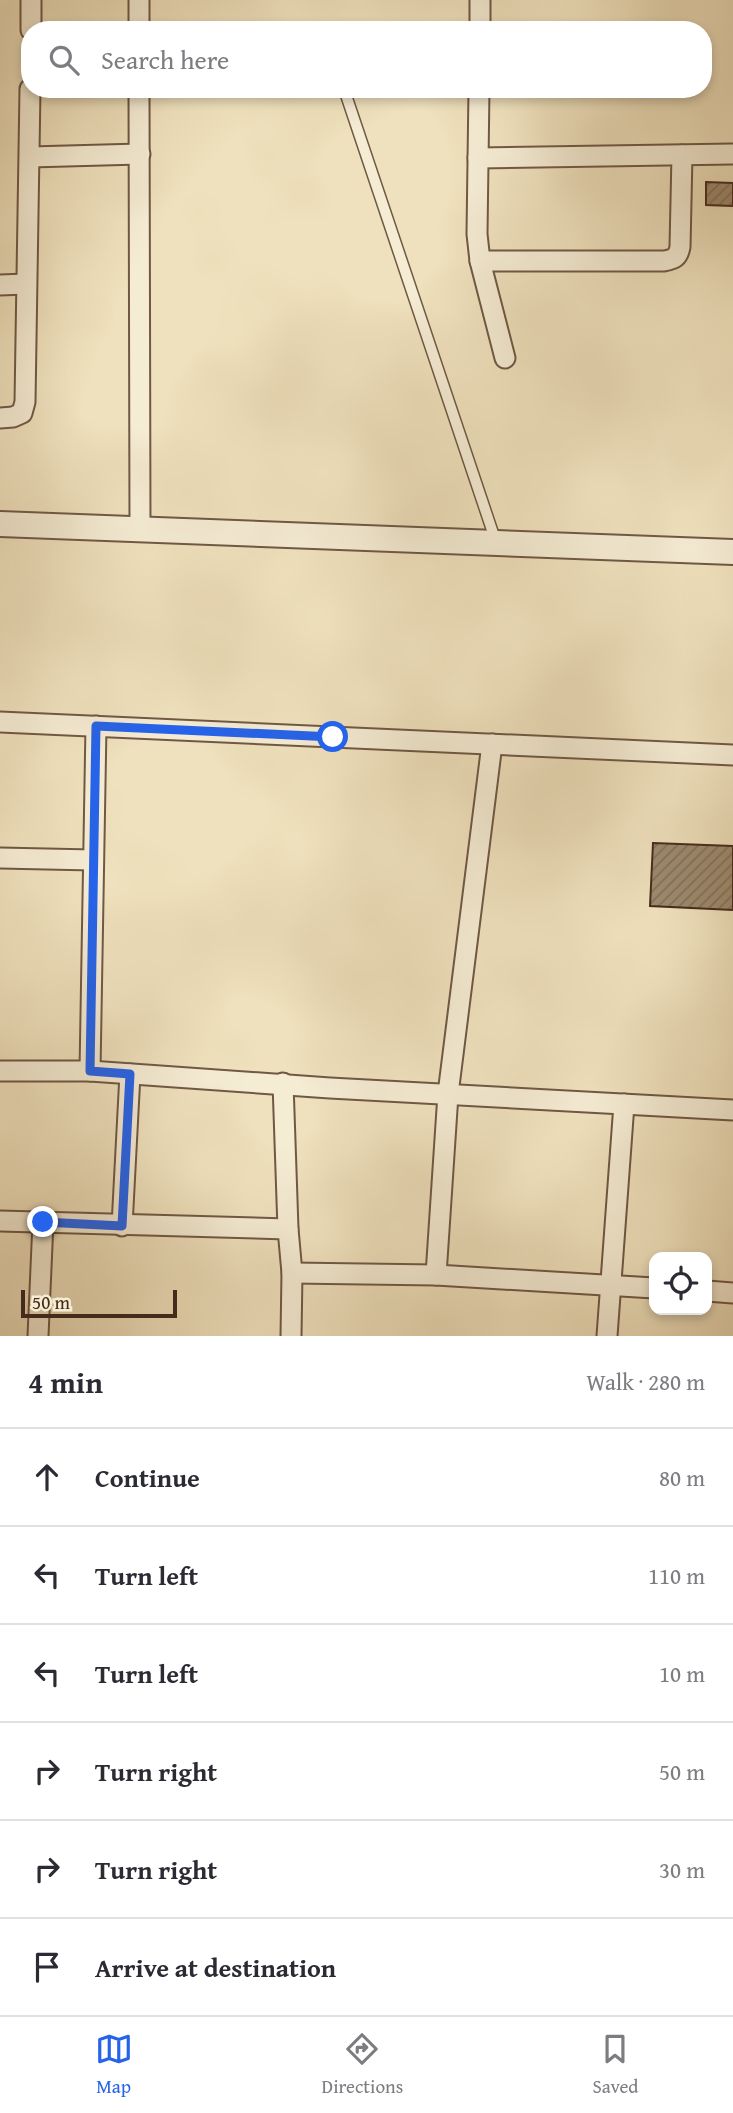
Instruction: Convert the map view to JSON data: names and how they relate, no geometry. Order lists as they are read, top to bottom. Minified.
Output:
{"scale_bar":"50 m","page":{"search":"Search here","scale":"50 m","heading":["4 min","Walk · 280 m"],"list":[["Continue","80 m"],["Turn left","110 m"],["Turn left","10 m"],["Turn right","50 m"],["Turn right","30 m"],"Arrive at destination"],"nav":["Map","Directions","Saved"]}}
